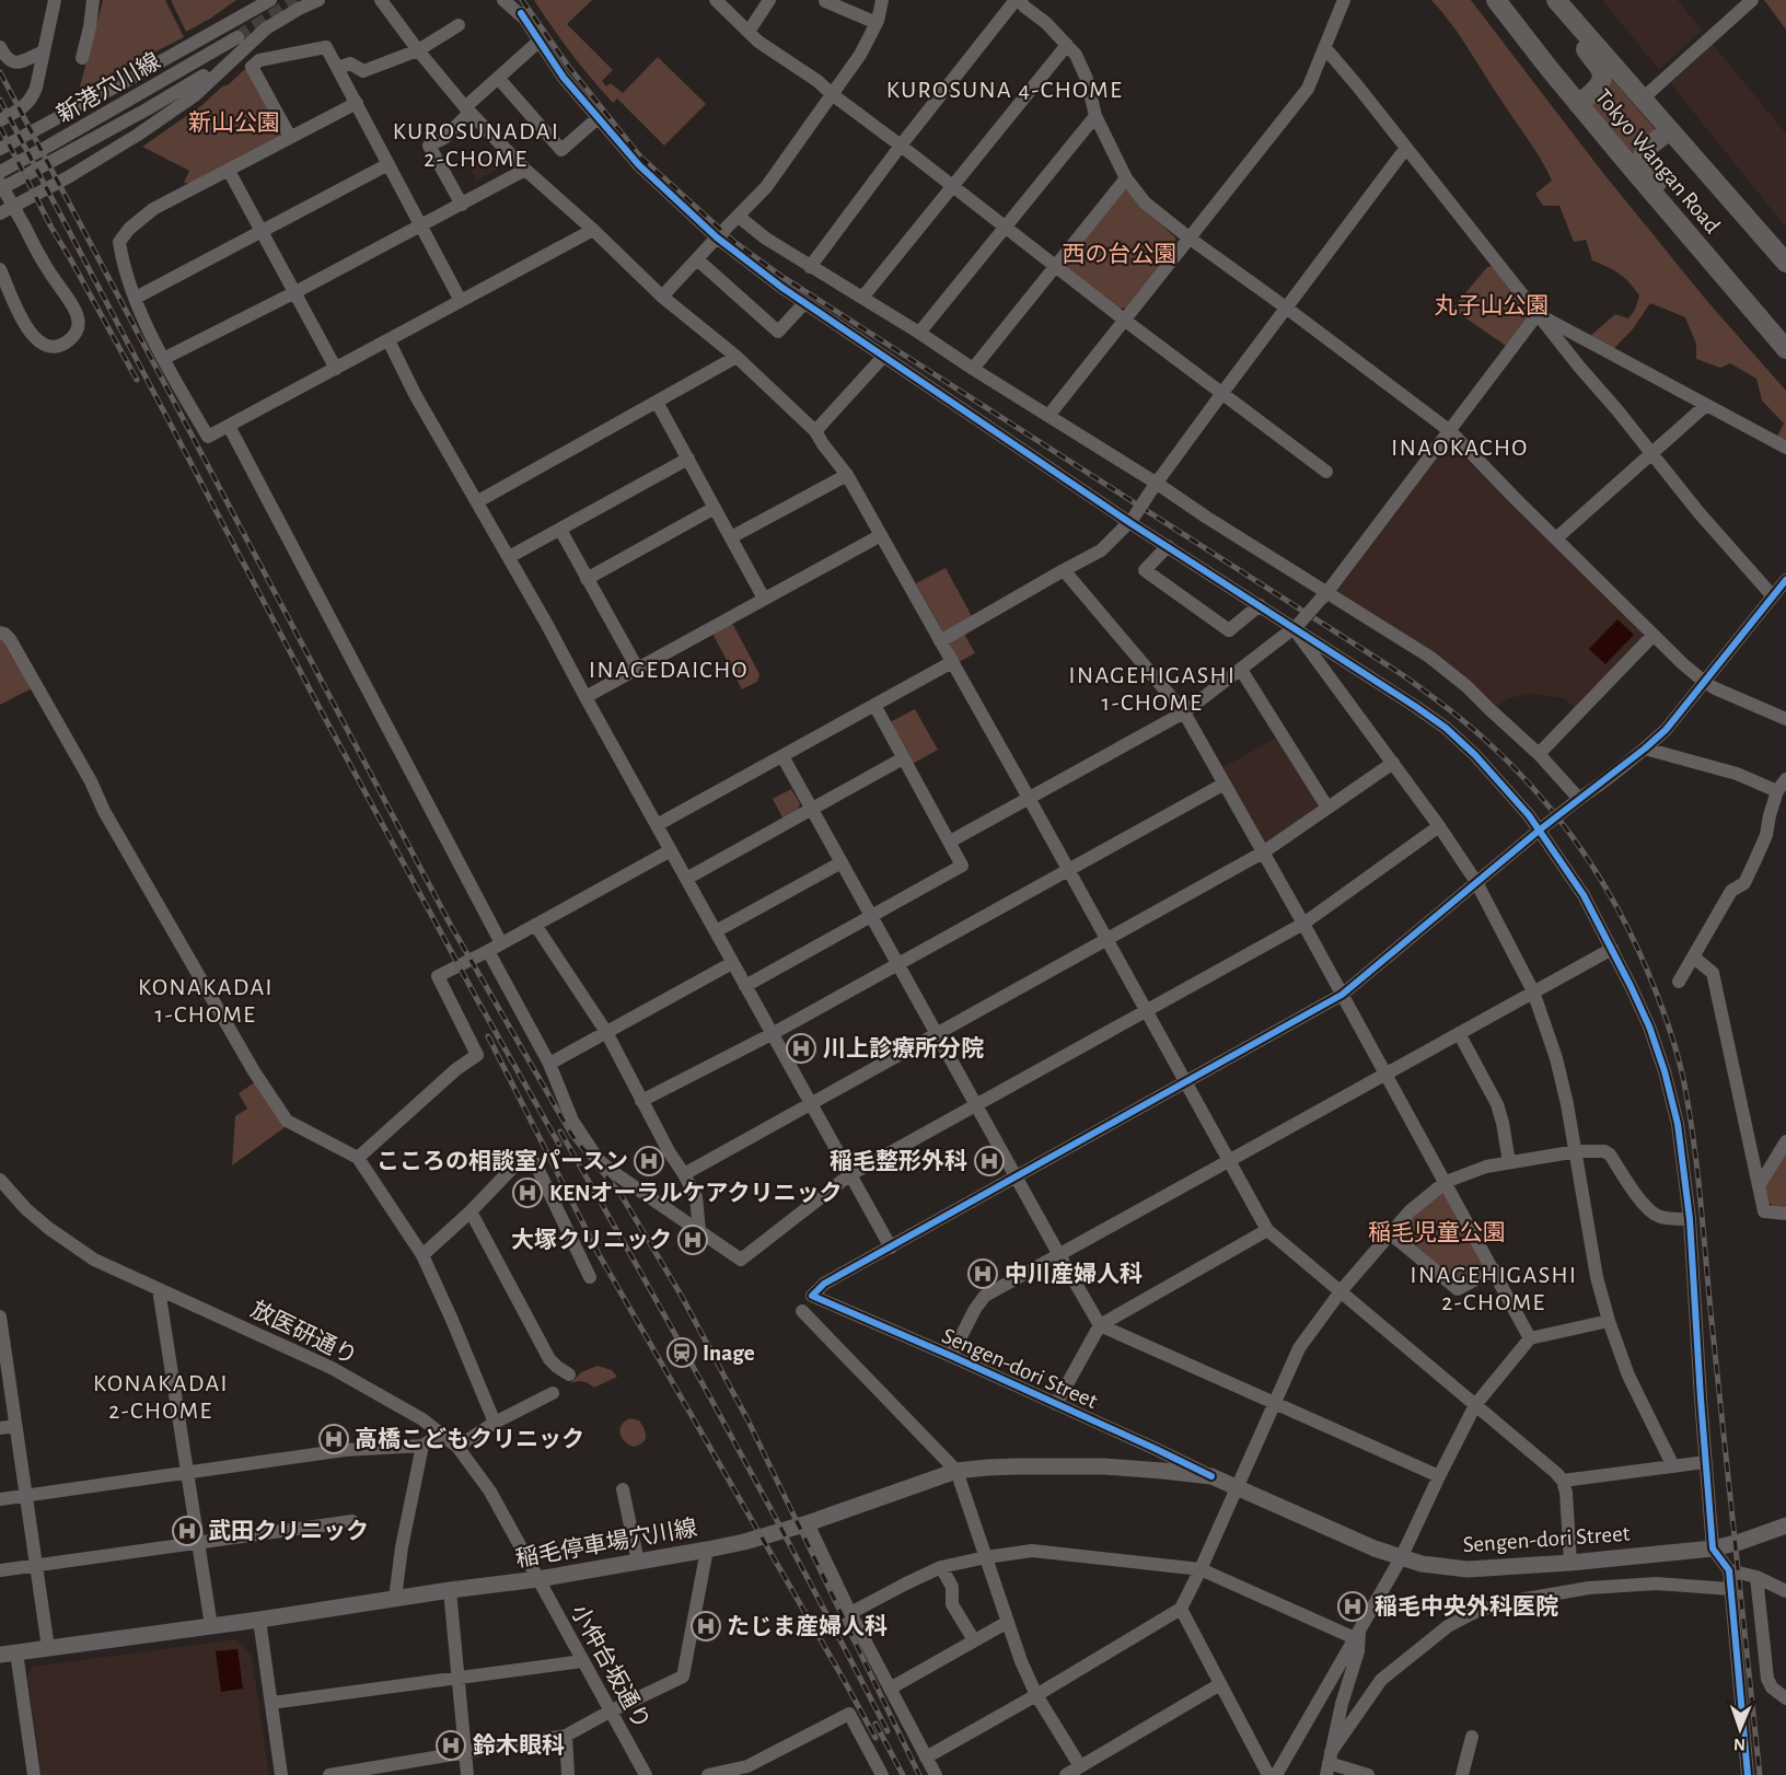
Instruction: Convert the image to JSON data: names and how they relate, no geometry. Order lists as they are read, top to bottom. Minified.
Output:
{"streets":{"highway":["Tokyo Wangan Road"],"main road":["Sengen-dori Street","稲毛停車場穴川線"],"street":["新港穴川線","放医研通り","小仲台坂通り"]},"crossings":[["放医研通り","稲毛停車場穴川線"],["放医研通り","小仲台坂通り"],["Sengen-dori Street","稲毛停車場穴川線"],["稲毛停車場穴川線","小仲台坂通り"]],"districts":["KUROSUNA 4-CHOME","KUROSUNADAI 2-CHOME","INAOKACHO","INAGEDAICHO","INAGEHIGASHI 1-CHOME","KONAKADAI 1-CHOME","INAGEHIGASHI 2-CHOME","KONAKADAI 2-CHOME"],"parks":["新山公園","西の台公園","丸子山公園","稲毛児童公園"],"places":{"hospital":["川上診療所分院","こころの相談室パースン","稲毛整形外科","KENオーラルケアクリニック","大塚クリニック","中川産婦人科","高橋こどもクリニック","武田クリニック","稲毛中央外科医院","たじま産婦人科","鈴木眼科"],"station":["Inage"]},"north":"bottom"}
